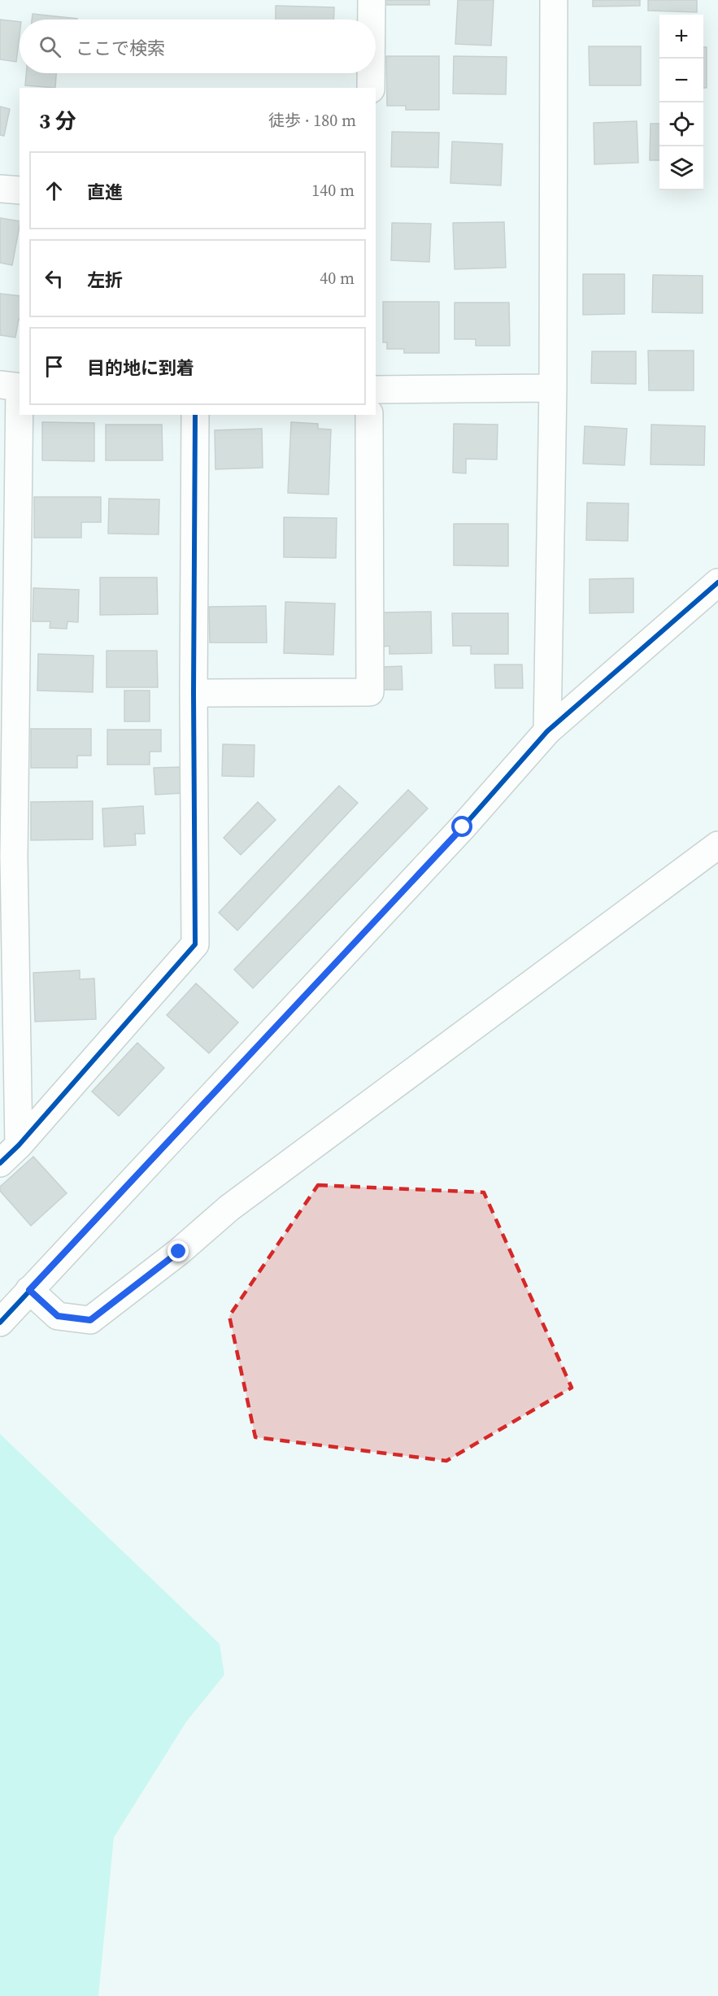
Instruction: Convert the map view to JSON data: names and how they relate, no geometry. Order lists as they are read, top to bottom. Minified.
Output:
{"page":{"map_buttons":["+","−"],"search":"ここで検索","heading":["3 分","徒歩 · 180 m"],"list":[["直進","140 m"],["左折","40 m"],"目的地に到着"]}}
